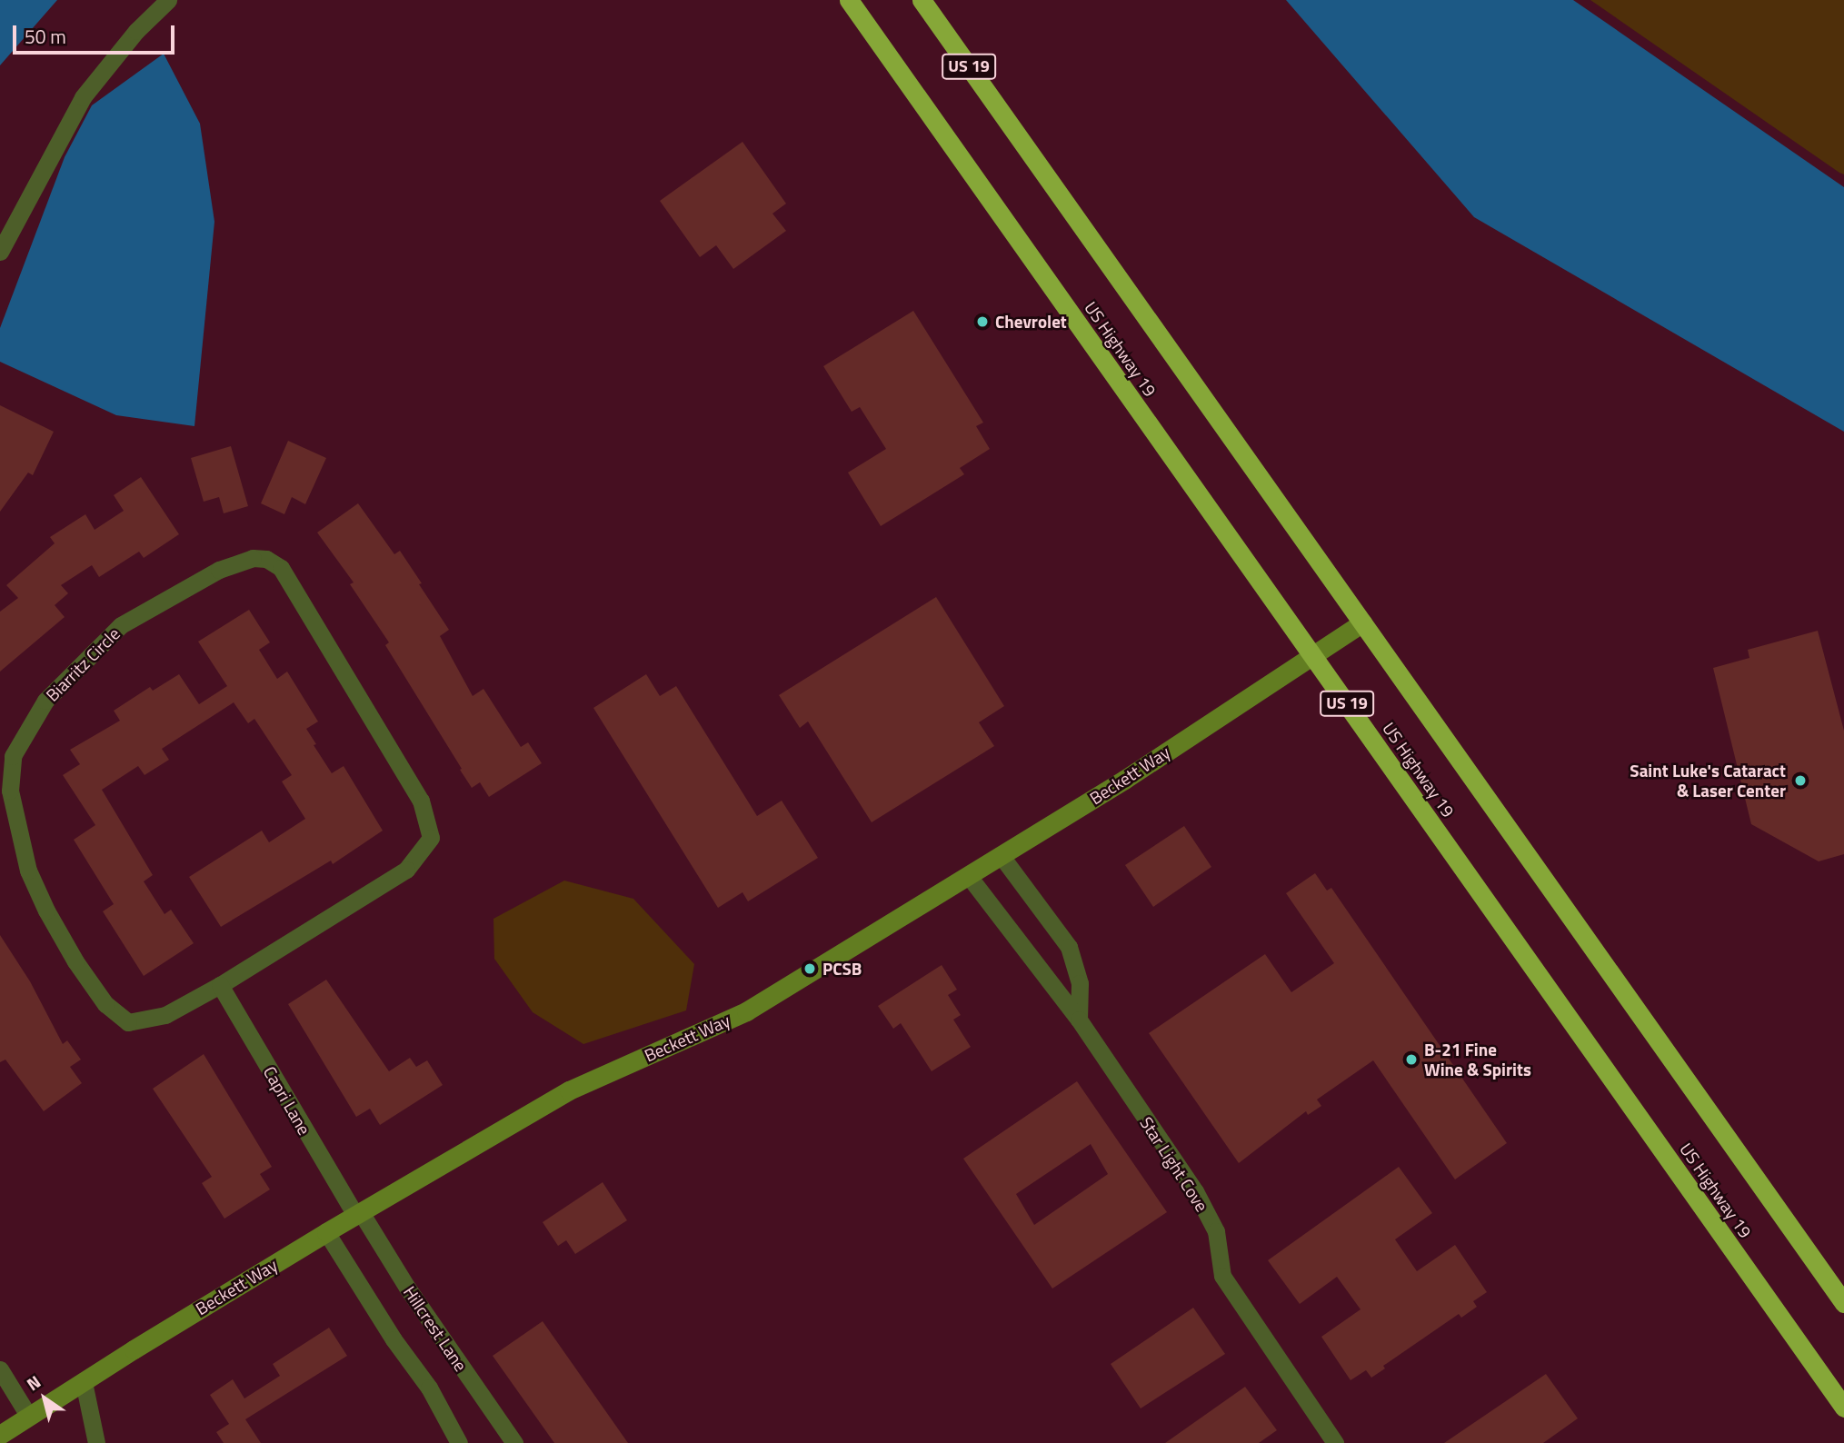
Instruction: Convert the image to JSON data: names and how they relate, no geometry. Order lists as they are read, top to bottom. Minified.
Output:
{"streets":{"highway":["US 19","US Highway 19"],"street":["Biarritz Circle","Beckett Way","Capri Lane","Star Light Cove","Hillcrest Lane"]},"crossings":[["US 19","Beckett Way"],["US Highway 19","Beckett Way"],["Biarritz Circle","Capri Lane"],["Beckett Way","Capri Lane"],["Beckett Way","Star Light Cove"],["Beckett Way","Hillcrest Lane"],["Capri Lane","Hillcrest Lane"]],"places":["Chevrolet","Saint Luke's Cataract & Laser Center","PCSB","B-21 Fine Wine & Spirits"],"scale_bar":"50 m","north":"top left"}
